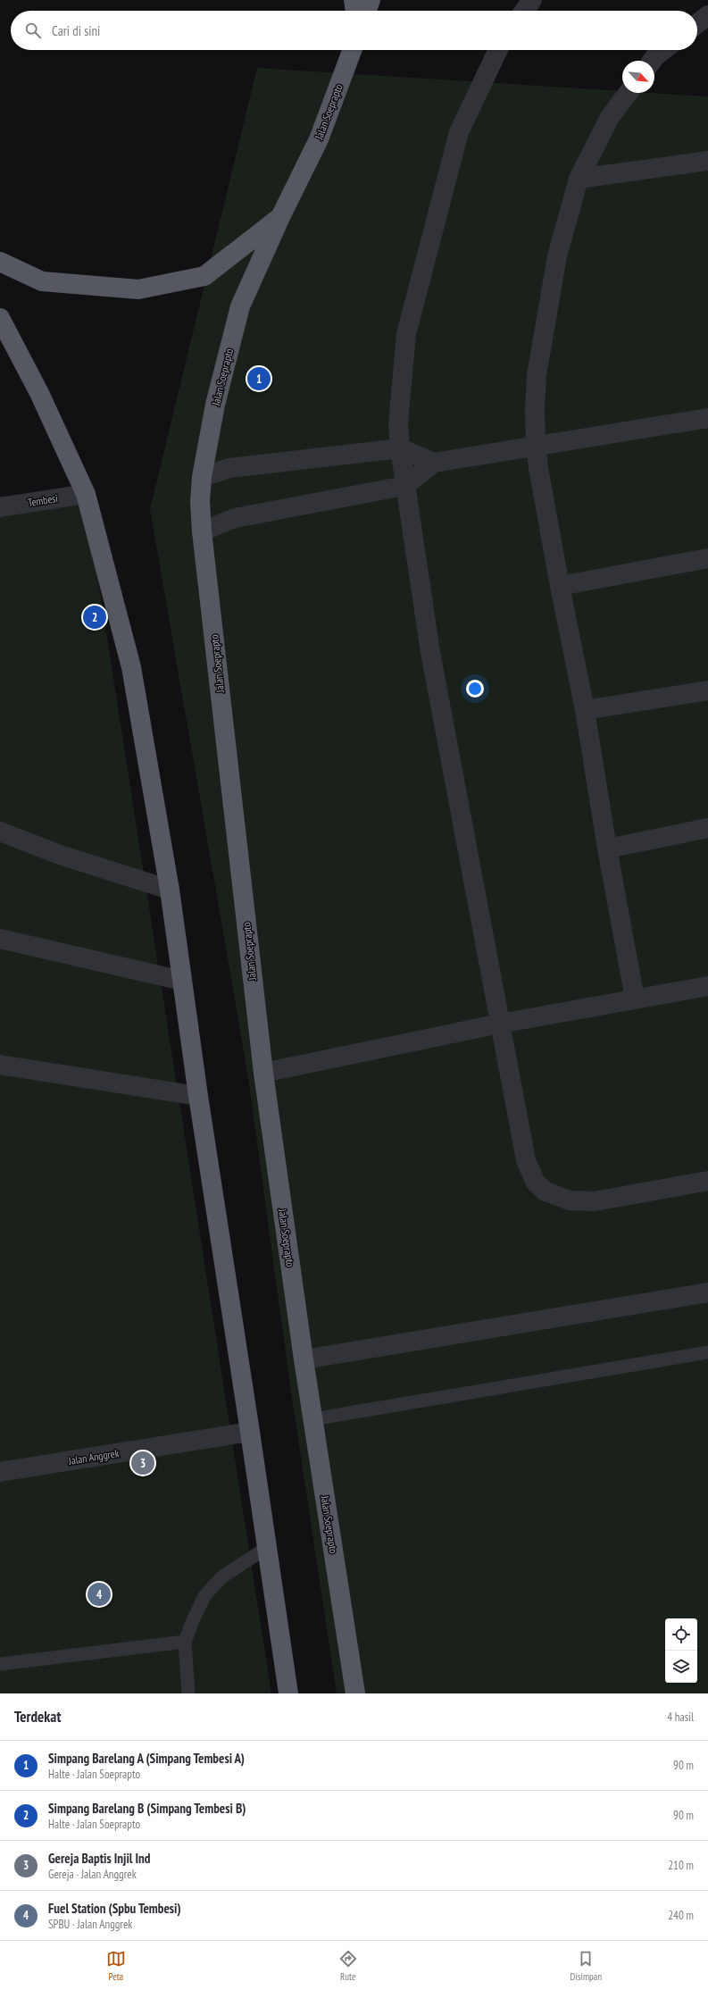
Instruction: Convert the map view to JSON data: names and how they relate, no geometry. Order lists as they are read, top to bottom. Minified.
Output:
{"streets":{"highway":["Jalan Soeprapto"],"street":["Tembesi","Jalan Anggrek"]},"north":"bottom right","page":{"search":"Cari di sini","pins":["1","2","3","4"],"heading":["Terdekat","4 hasil"],"list":[{"mark":"1","name":"Simpang Barelang A (Simpang Tembesi A)","note":"Halte · Jalan Soeprapto","value":"90 m"},{"mark":"2","name":"Simpang Barelang B (Simpang Tembesi B)","note":"Halte · Jalan Soeprapto","value":"90 m"},{"mark":"3","name":"Gereja Baptis Injil Ind","note":"Gereja · Jalan Anggrek","value":"210 m"},{"mark":"4","name":"Fuel Station (Spbu Tembesi)","note":"SPBU · Jalan Anggrek","value":"240 m"}],"nav":["Peta","Rute","Disimpan"]}}
